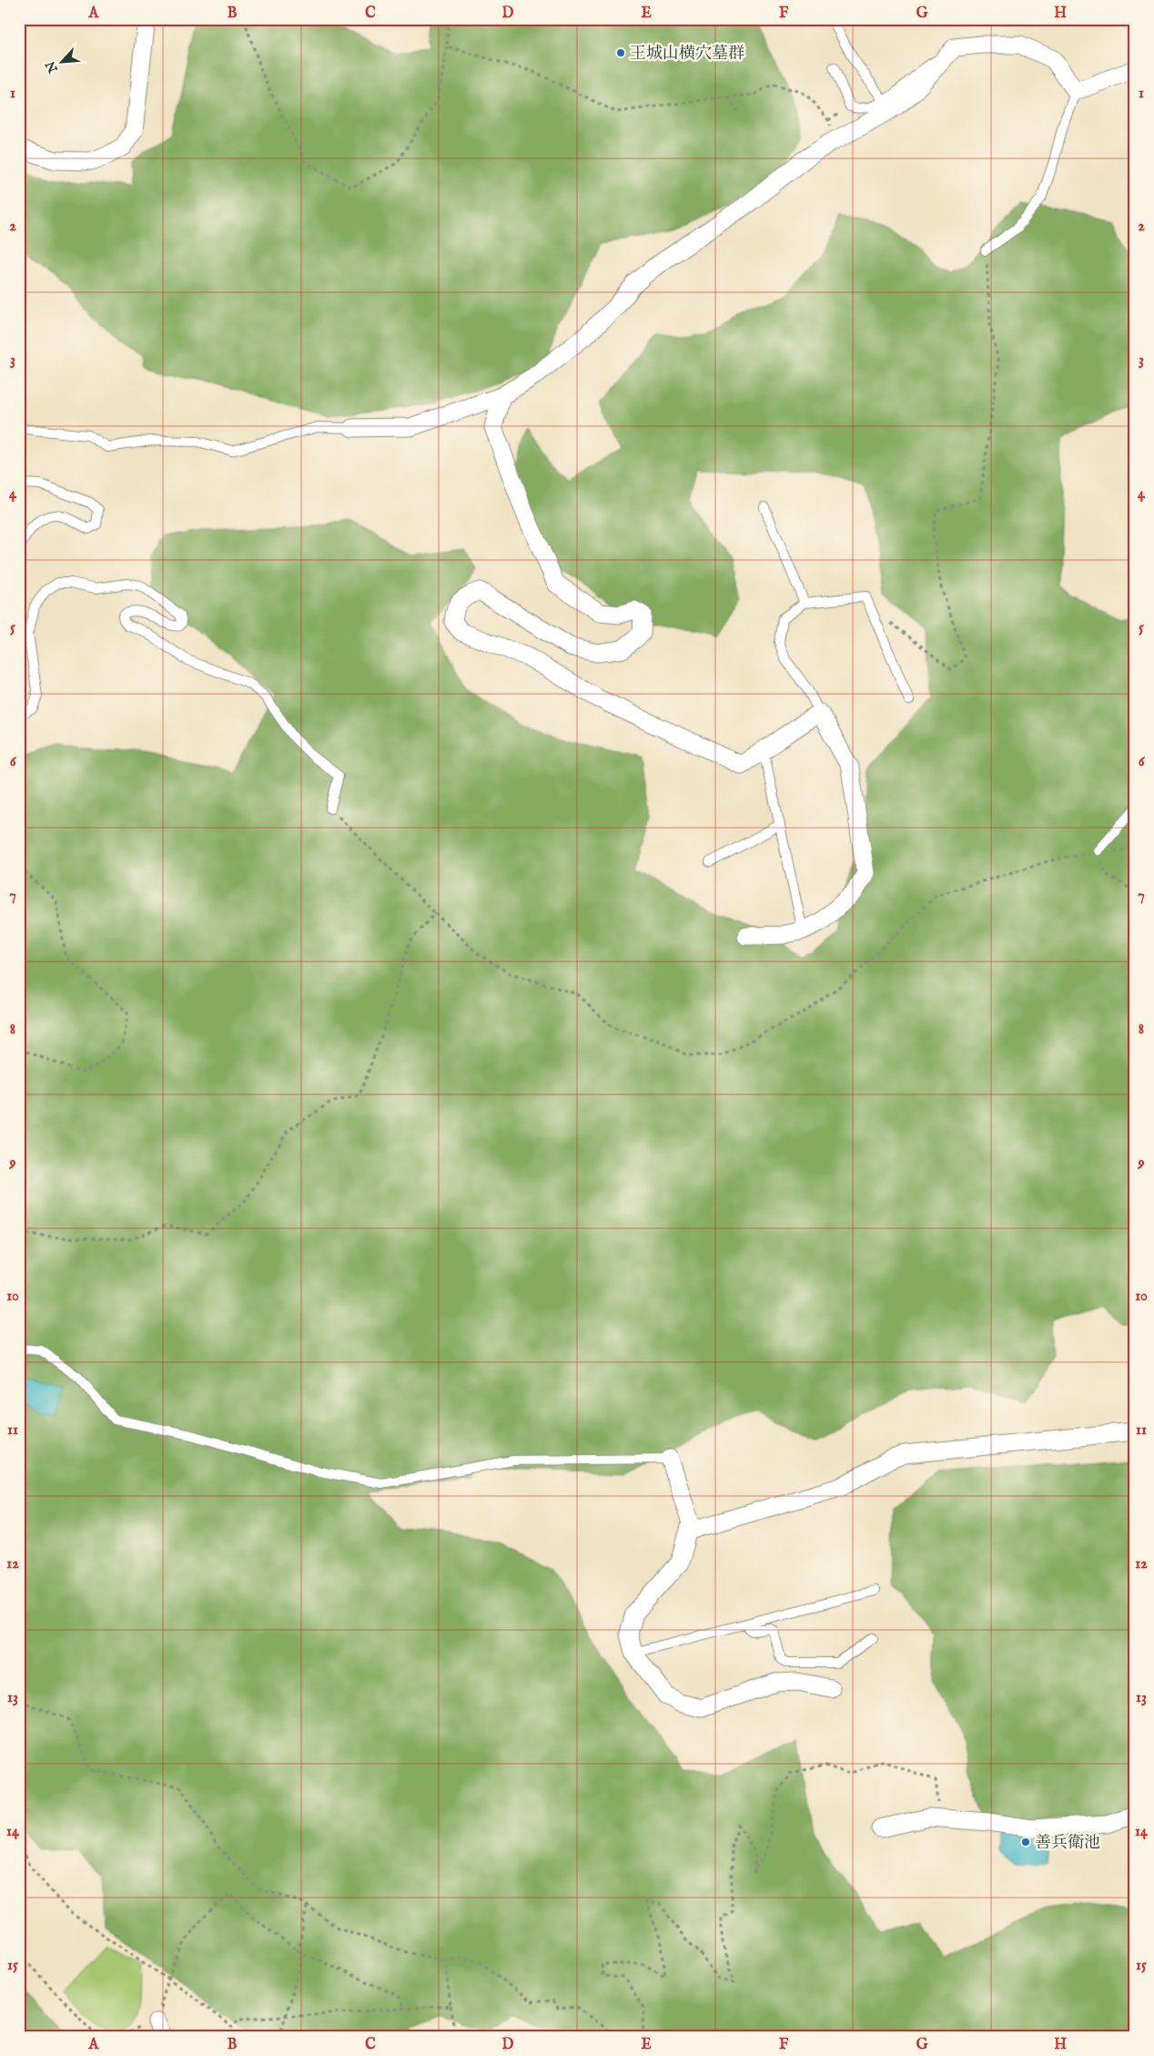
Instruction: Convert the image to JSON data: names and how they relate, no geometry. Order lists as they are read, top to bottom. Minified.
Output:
{"places":["王城山横穴墓群","善兵衛池"],"north":"bottom left","grid":{"columns":["A","B","C","D","E","F","G","H"],"rows":["1","2","3","4","5","6","7","8","9","10","11","12","13","14","15"]}}
